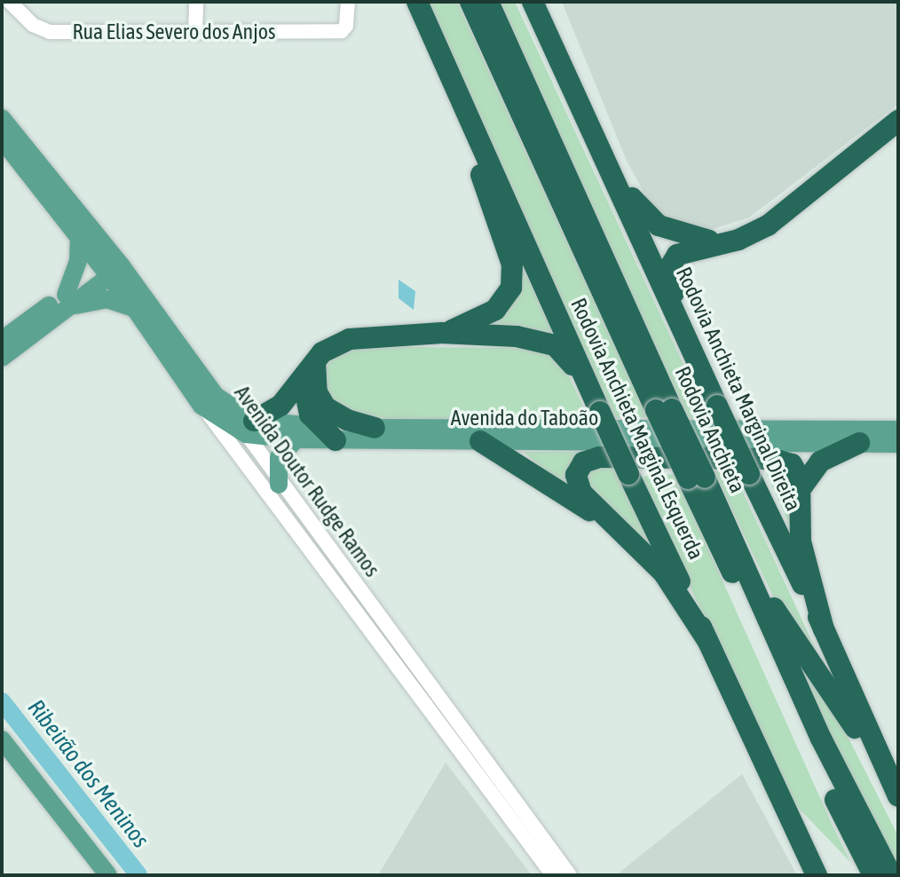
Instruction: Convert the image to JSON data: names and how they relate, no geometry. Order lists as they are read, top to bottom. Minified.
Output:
{"streets":{"highway":["Rodovia Anchieta Marginal Direita","Rodovia Anchieta Marginal Esquerda","Rodovia Anchieta"],"main road":["Avenida do Taboão","Avenida Doutor Rudge Ramos"],"street":["Rua Elias Severo dos Anjos"]},"crossings":[["Avenida do Taboão","Avenida Doutor Rudge Ramos"]],"water":["Ribeirão dos Meninos"]}
